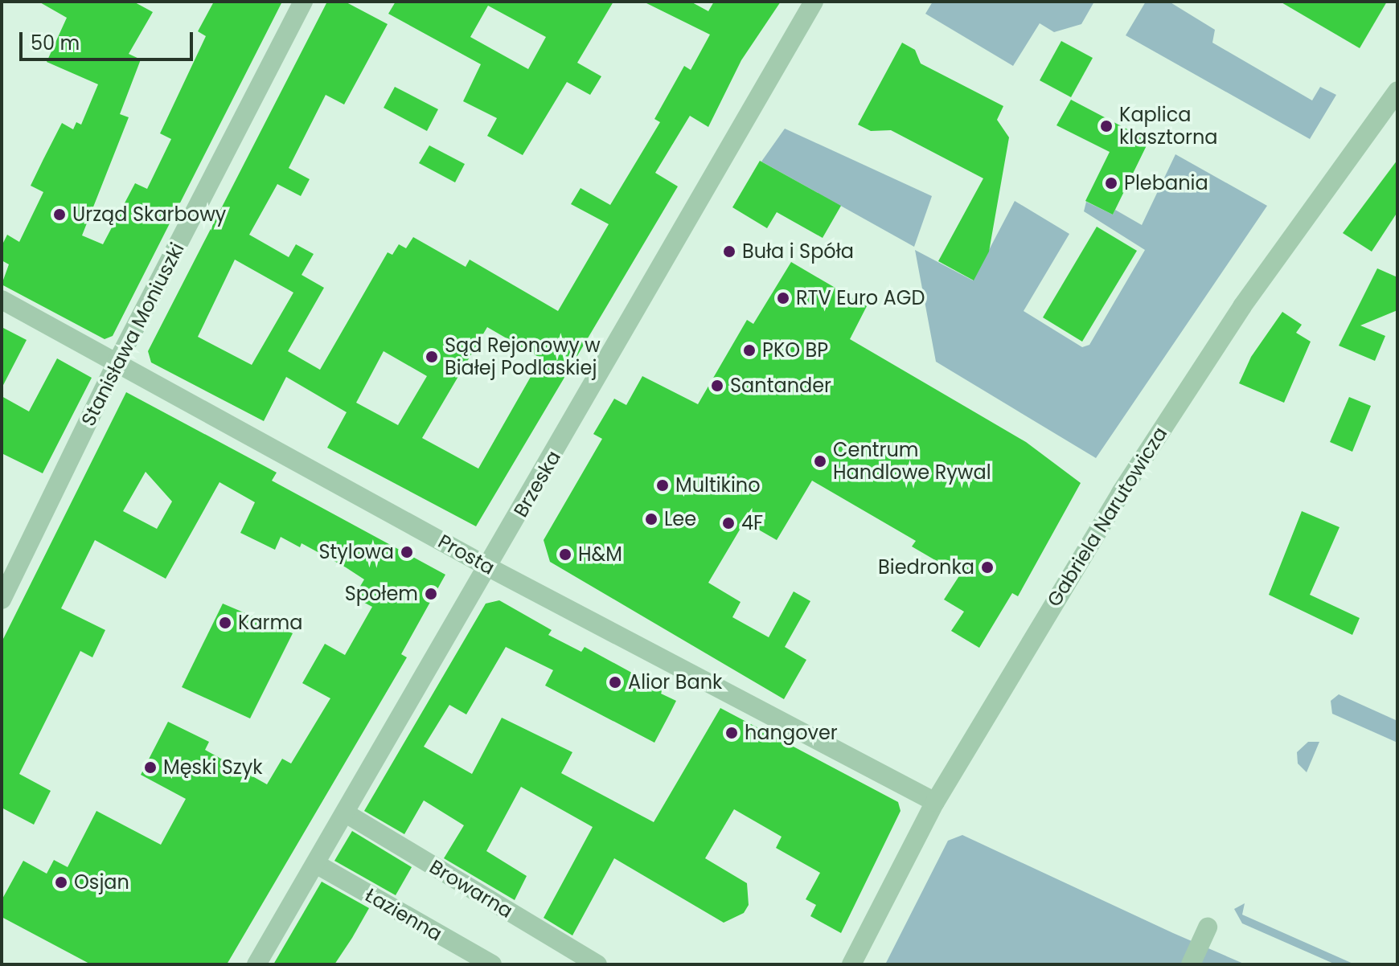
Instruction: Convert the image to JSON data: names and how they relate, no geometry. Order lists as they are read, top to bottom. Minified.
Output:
{"streets":{"street":["Stanisława Moniuszki","Brzeska","Gabriela Narutowicza","Prosta","Browarna","Łazienna"]},"crossings":[["Stanisława Moniuszki","Prosta"],["Brzeska","Prosta"],["Brzeska","Browarna"],["Brzeska","Łazienna"],["Gabriela Narutowicza","Prosta"]],"places":["Kaplica klasztorna","Plebania","Urząd Skarbowy","Buła i Spóła","RTV Euro AGD","PKO BP","Sąd Rejonowy w Białej Podlaskiej","Santander","Centrum Handlowe Rywal","Multikino","Lee","4F","Stylowa","H&M","Biedronka","Społem","Karma","Alior Bank","hangover","Męski Szyk","Osjan"],"scale_bar":"50 m"}
